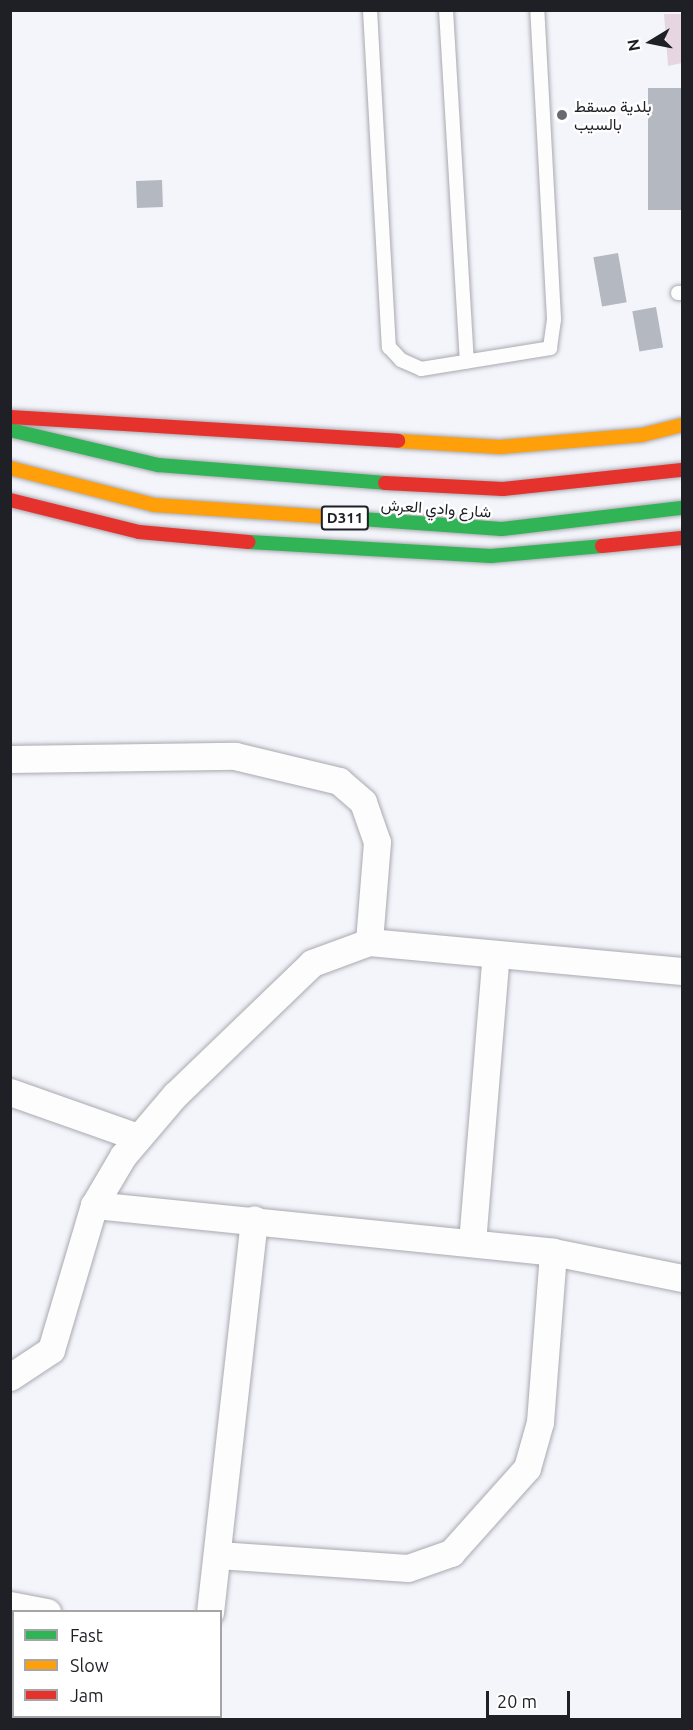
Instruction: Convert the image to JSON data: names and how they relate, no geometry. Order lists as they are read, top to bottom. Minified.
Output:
{"streets":{"main road":["شارع وادي العرش","D311"]},"places":["بلدية مسقط بالسيب"],"legend":["Fast","Slow","Jam"],"scale_bar":"20 m","north":"left"}
